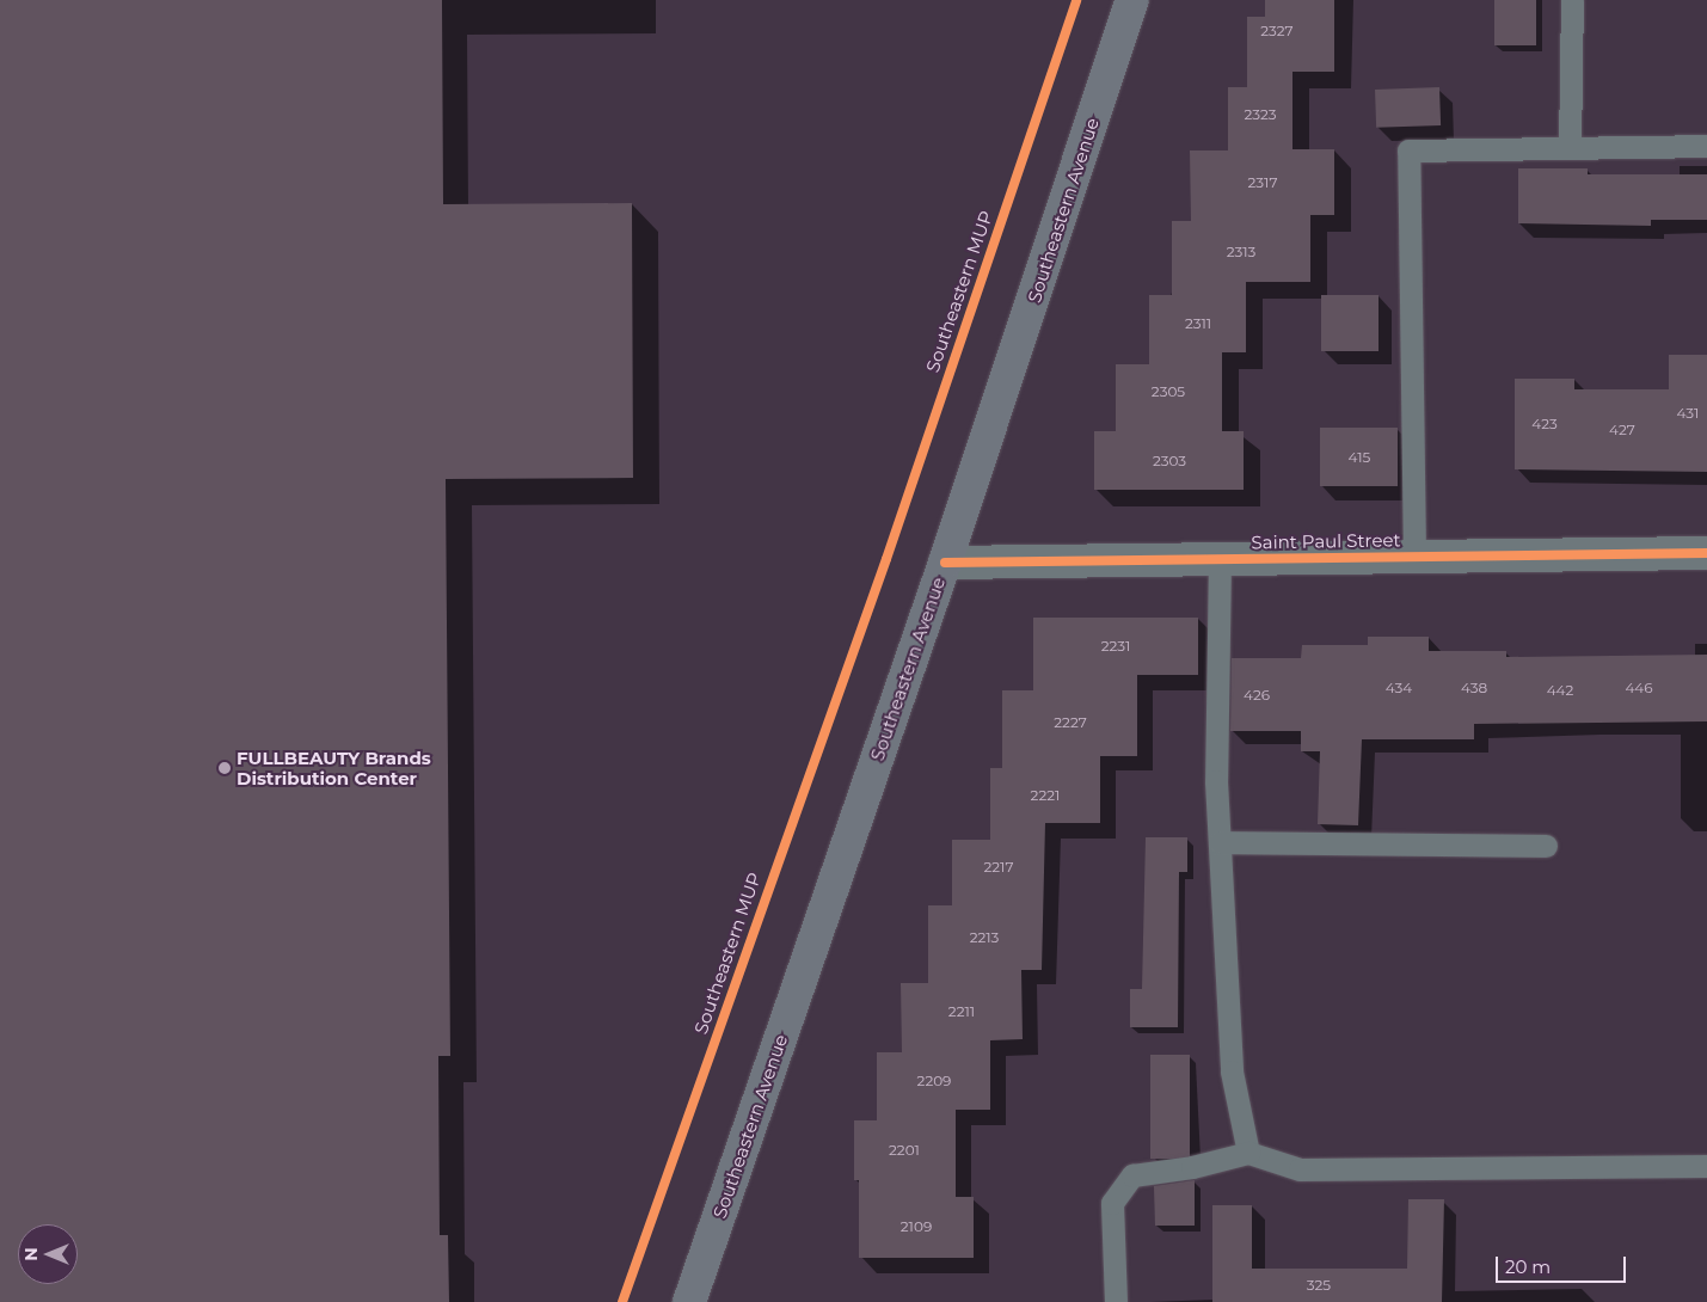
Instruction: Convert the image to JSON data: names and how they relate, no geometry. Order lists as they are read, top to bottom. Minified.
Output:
{"streets":{"main road":["Southeastern Avenue"],"street":["Saint Paul Street"],"cycle path":["Southeastern MUP"]},"crossings":[["Southeastern Avenue","Saint Paul Street"]],"places":["FULLBEAUTY Brands Distribution Center"],"house_numbers":["2327","2323","2317","2313","2311","2305","431","423","427","415","2303","2231","434","438","446","442","426","2227","2221","2217","2213","2211","2209","2201","2109","325"],"scale_bar":"20 m","north":"left"}
